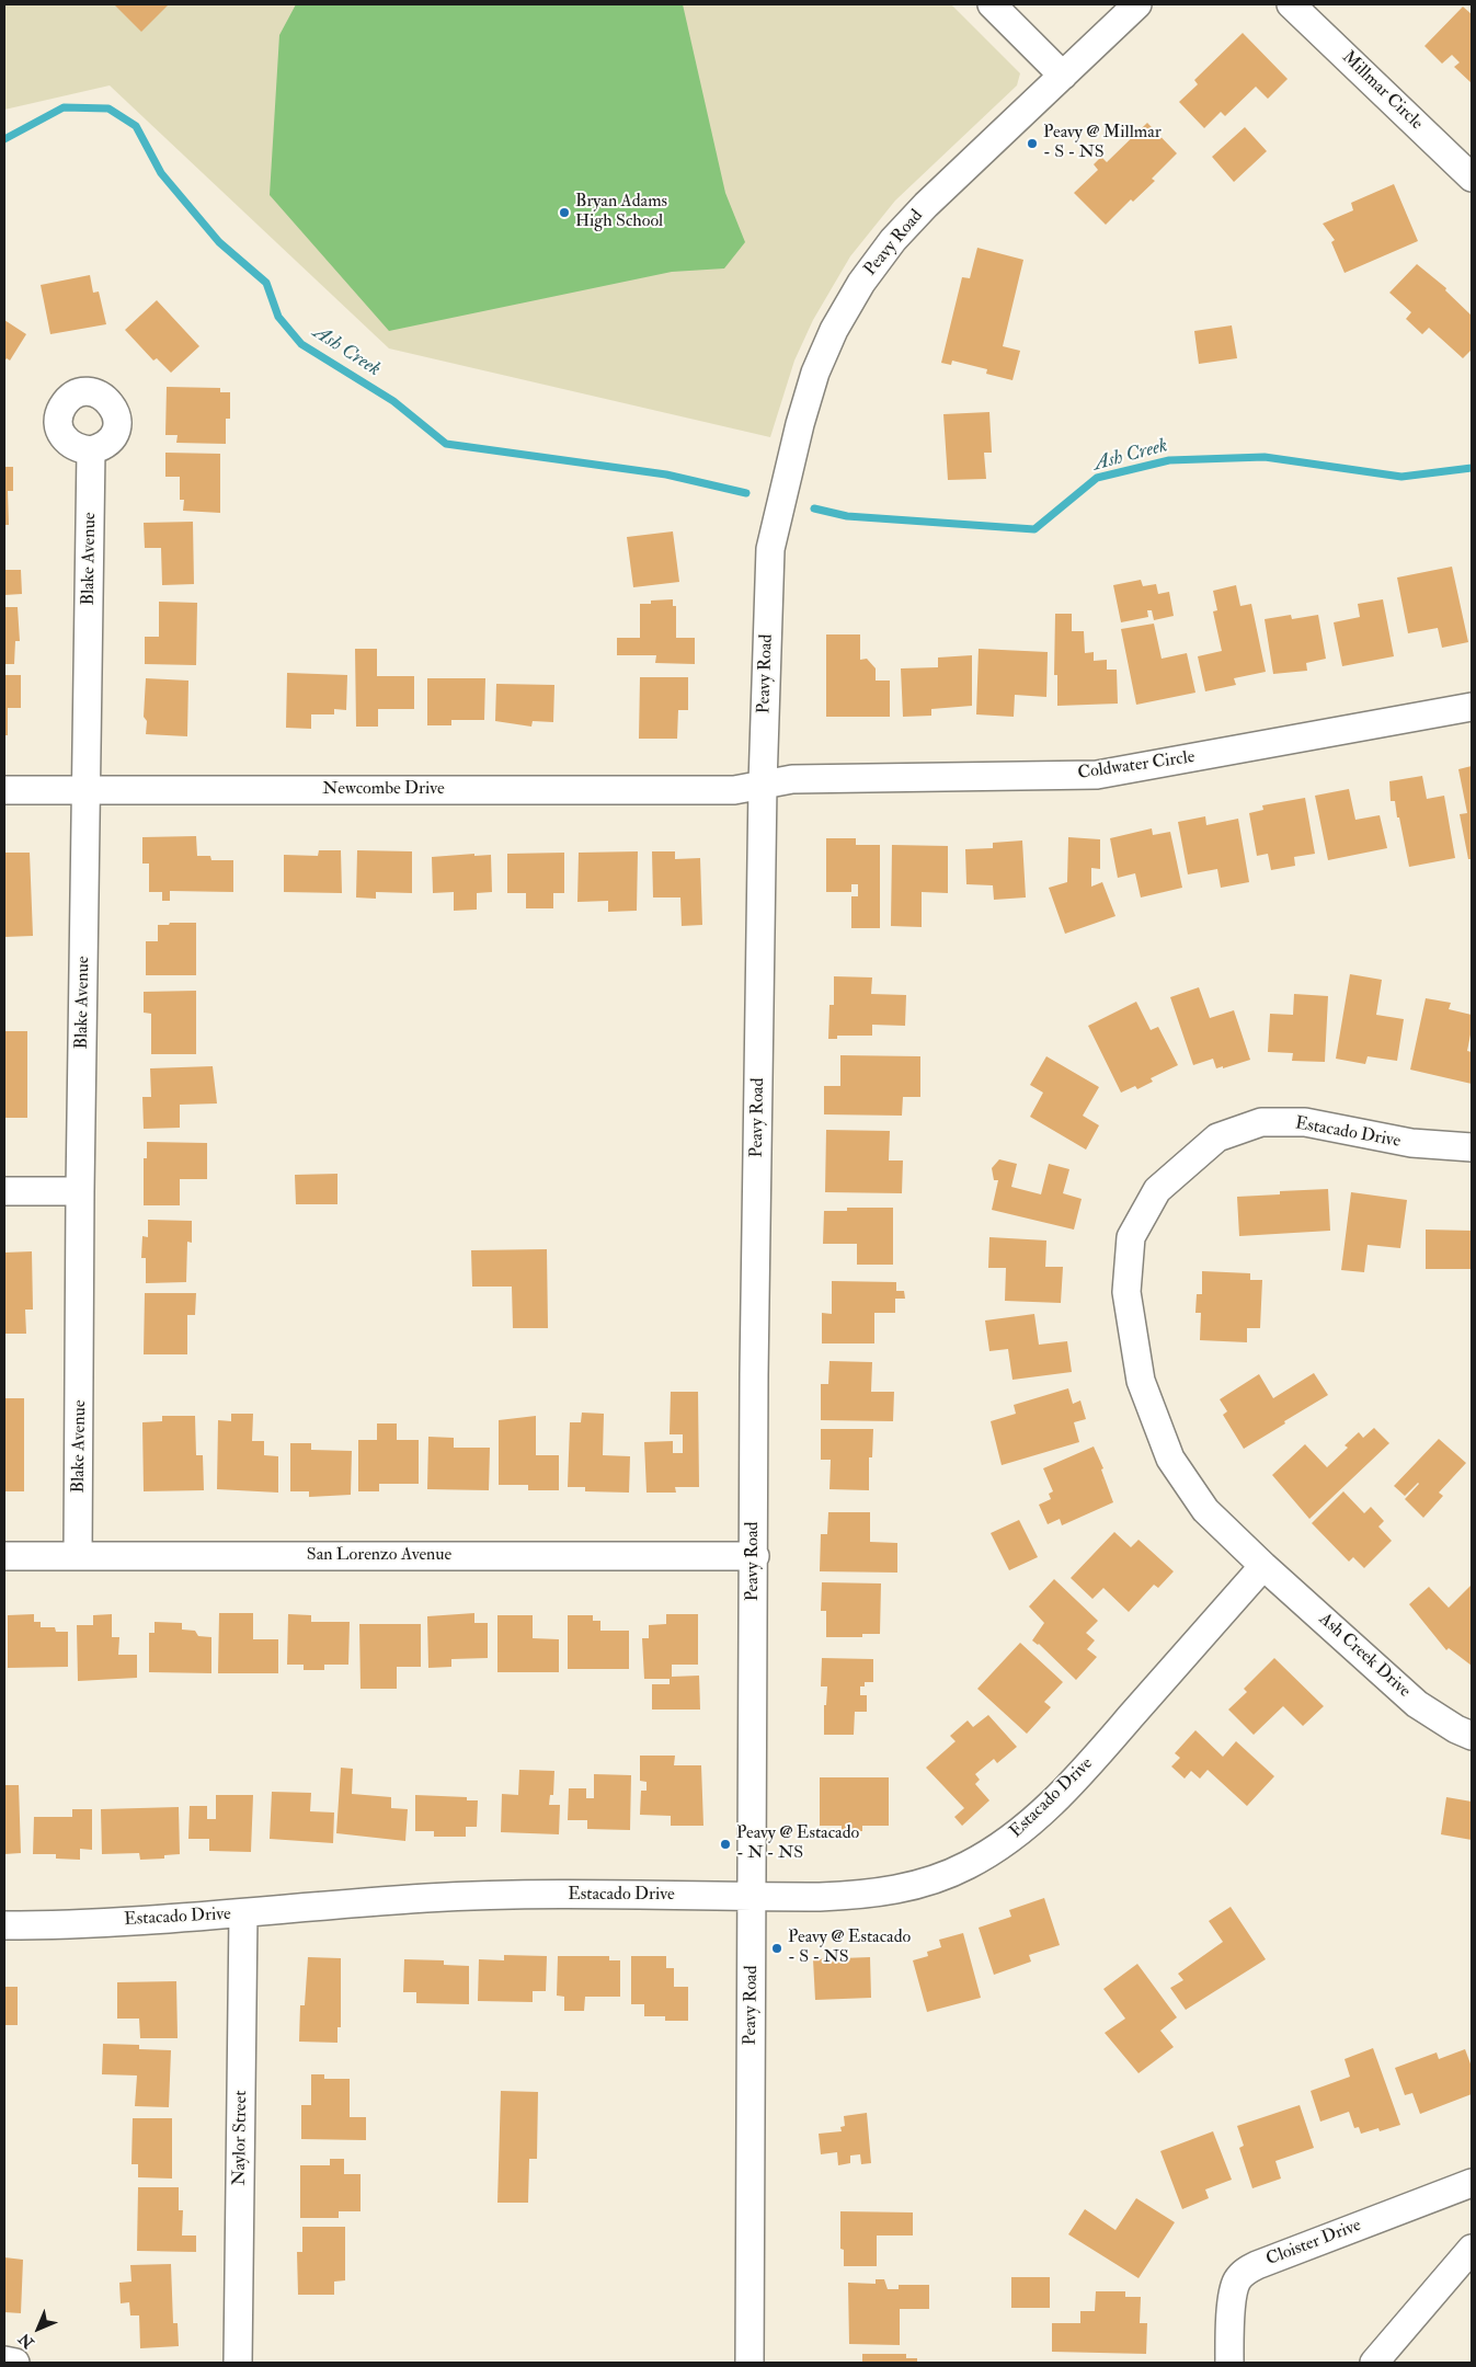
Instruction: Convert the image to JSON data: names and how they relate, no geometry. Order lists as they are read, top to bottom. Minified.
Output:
{"streets":{"street":["Millmar Circle","Peavy Road","Blake Avenue","Coldwater Circle","Newcombe Drive","Estacado Drive","San Lorenzo Avenue","Ash Creek Drive","Naylor Street","Cloister Drive"]},"crossings":[["Peavy Road","Coldwater Circle"],["Peavy Road","Newcombe Drive"],["Peavy Road","Estacado Drive"],["Peavy Road","San Lorenzo Avenue"],["Blake Avenue","Newcombe Drive"],["Blake Avenue","San Lorenzo Avenue"],["Coldwater Circle","Newcombe Drive"],["Estacado Drive","Ash Creek Drive"],["Estacado Drive","Naylor Street"]],"water":["Ash Creek"],"places":["Peavy @ Millmar - S - NS","Bryan Adams High School","Peavy @ Estacado - N - NS","Peavy @ Estacado - S - NS"],"north":"bottom left"}
